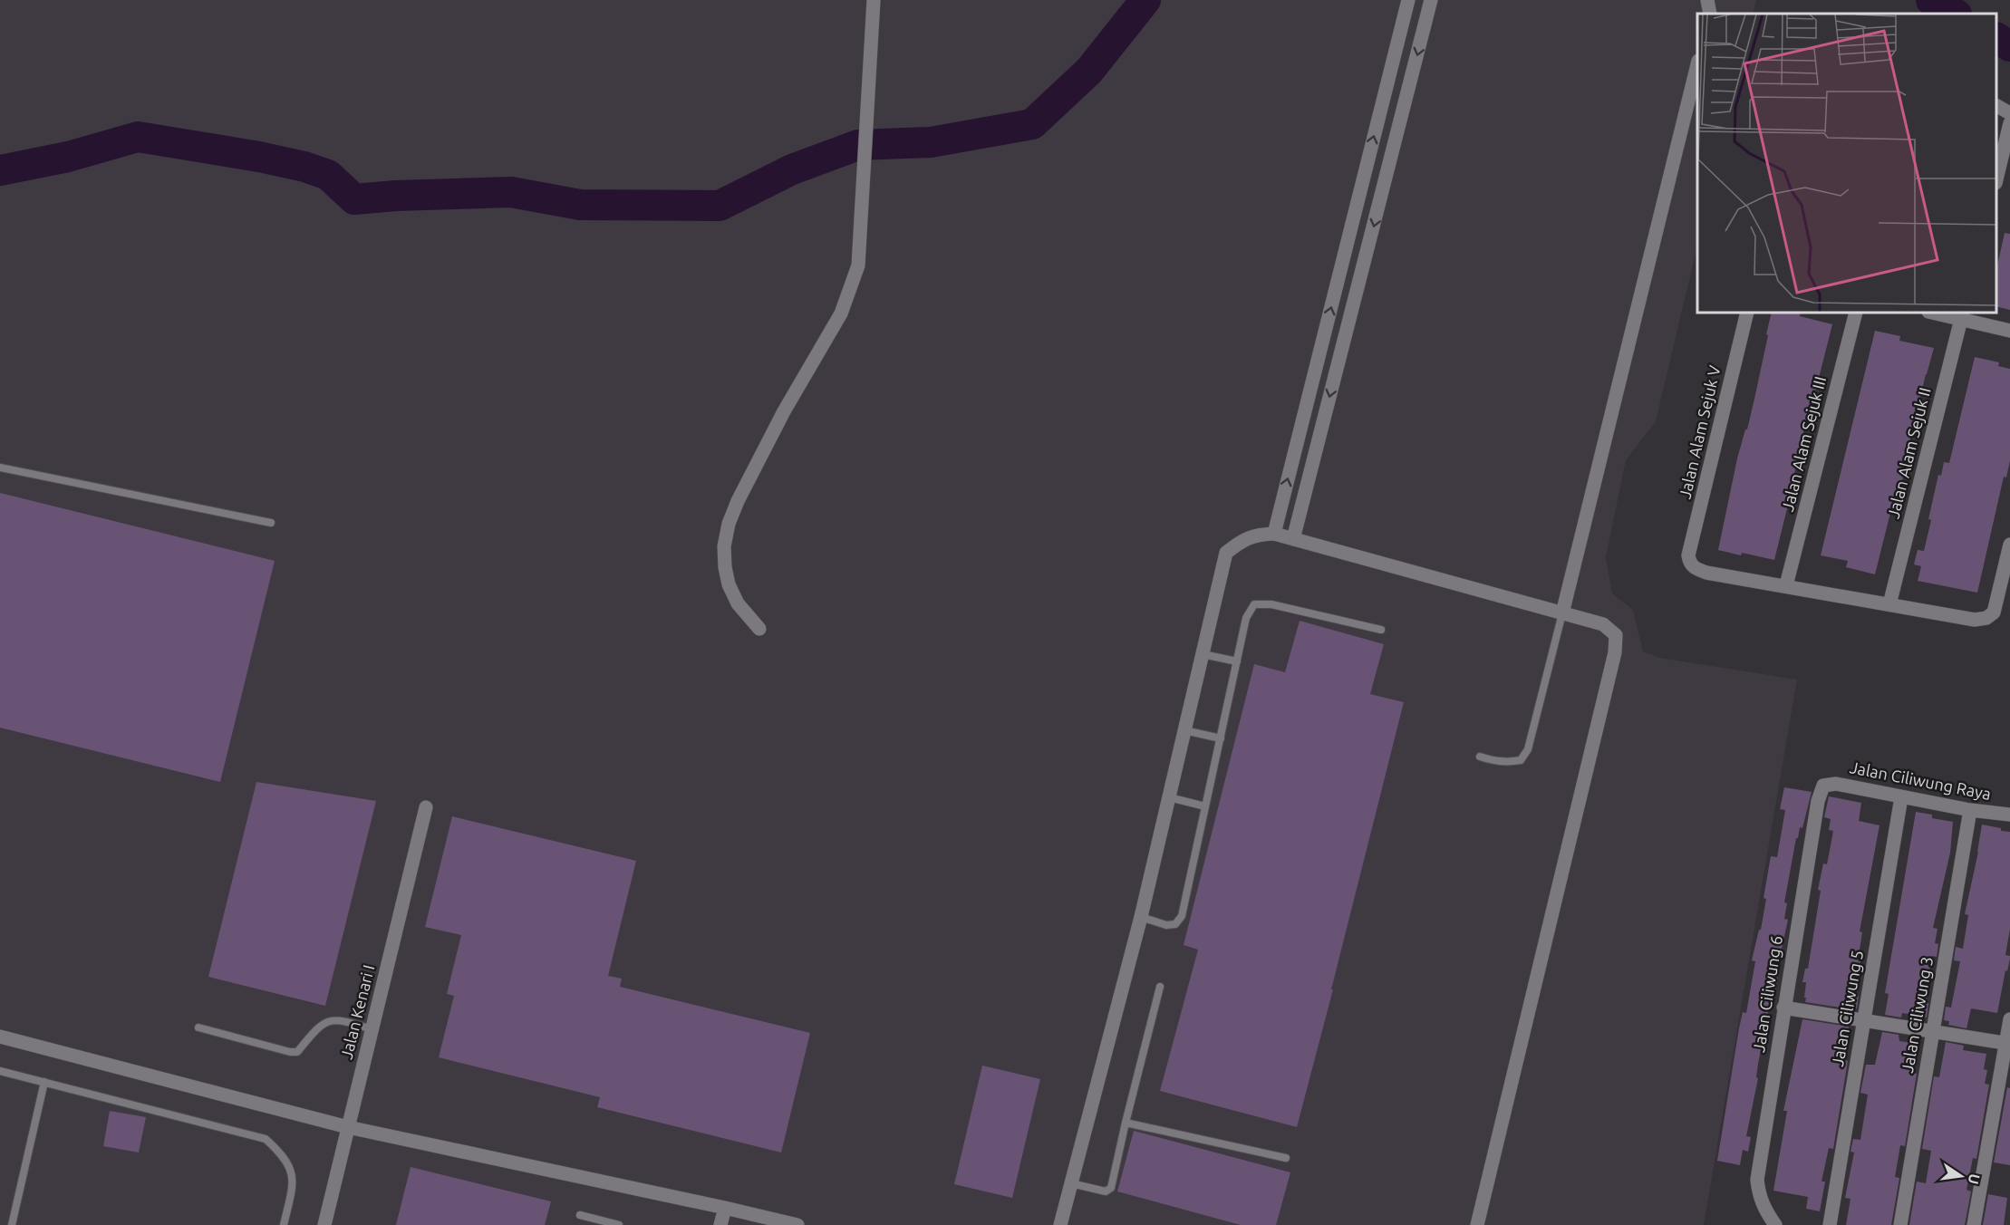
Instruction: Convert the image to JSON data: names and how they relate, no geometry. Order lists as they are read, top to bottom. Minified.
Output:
{"streets":{"street":["Jalan Alam Sejuk V","Jalan Alam Sejuk III","Jalan Alam Sejuk II","Jalan Ciliwung Raya","Jalan Ciliwung 6","Jalan Ciliwung 5","Jalan Kenari I","Jalan Ciliwung 3"]},"crossings":[["Jalan Alam Sejuk V","Jalan Alam Sejuk III"],["Jalan Ciliwung Raya","Jalan Ciliwung 6"],["Jalan Ciliwung Raya","Jalan Ciliwung 5"],["Jalan Ciliwung Raya","Jalan Ciliwung 3"]],"north":"right"}
